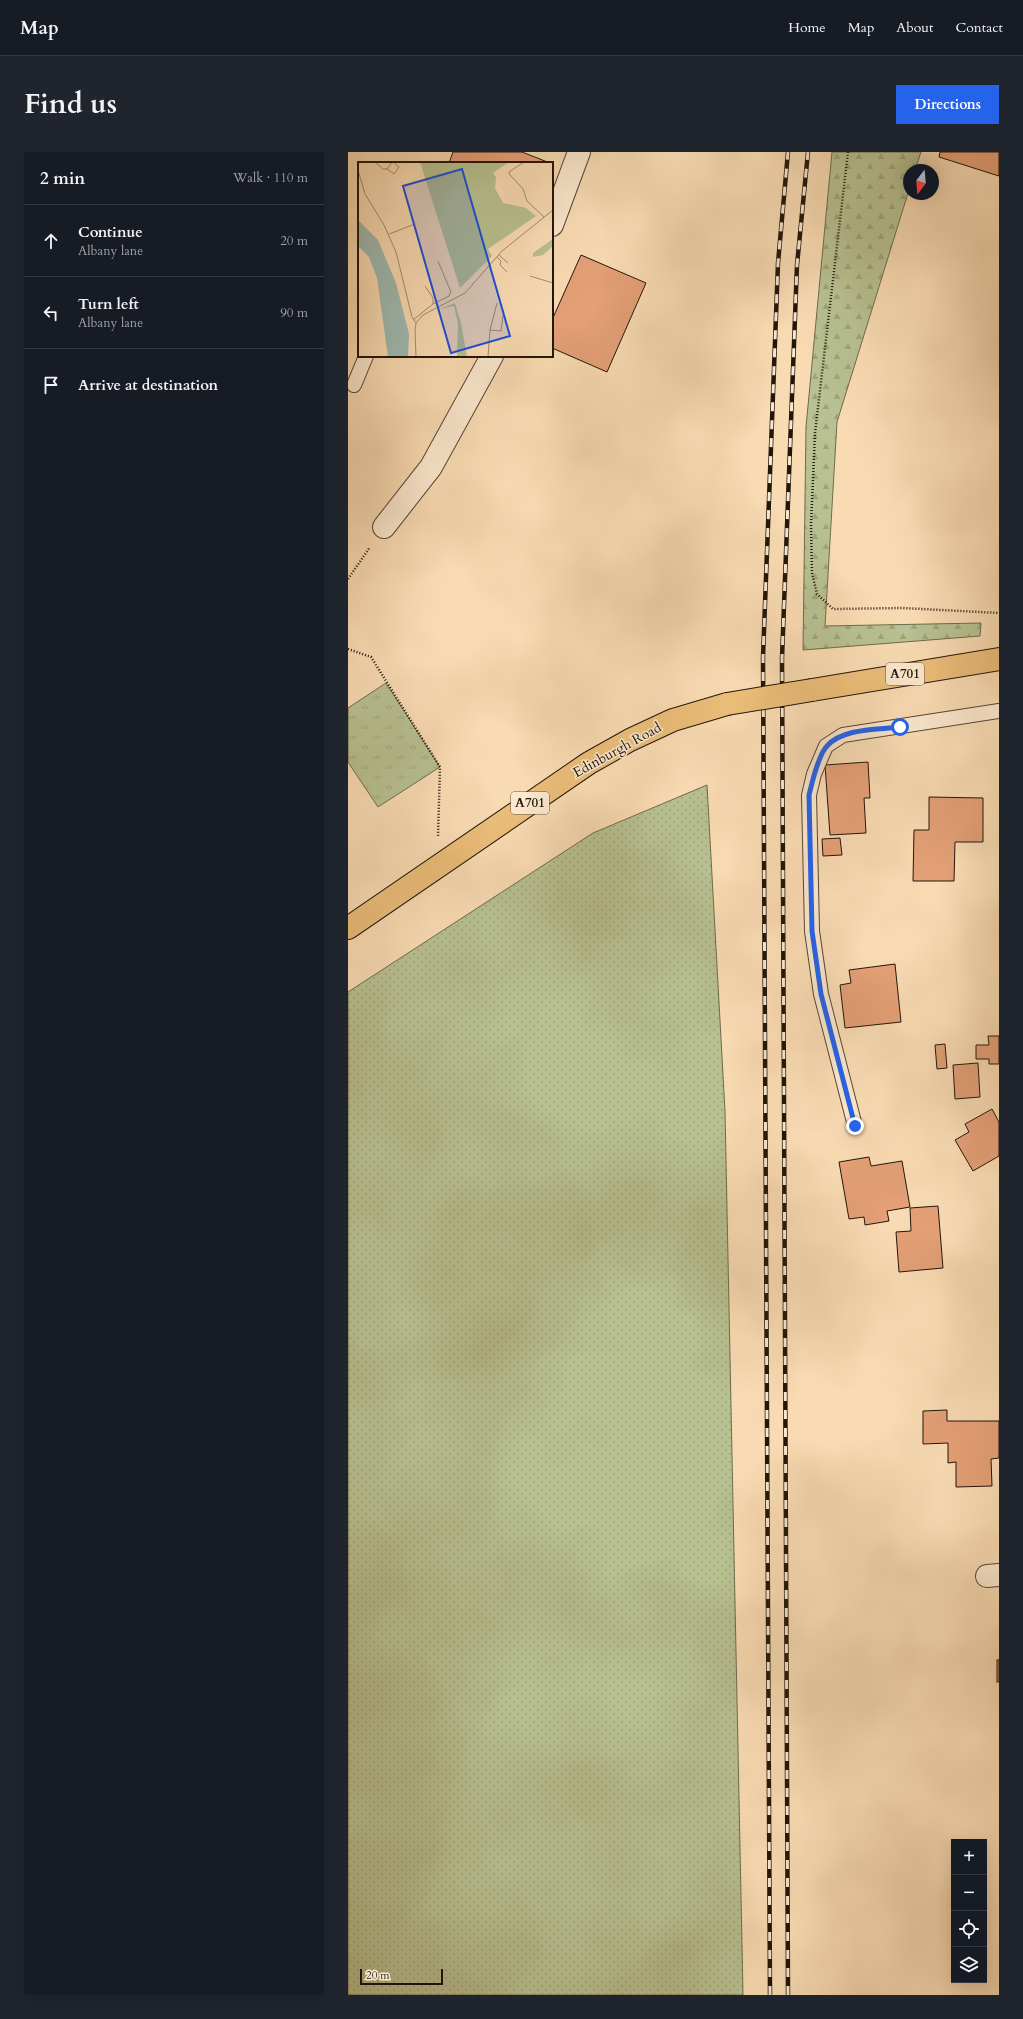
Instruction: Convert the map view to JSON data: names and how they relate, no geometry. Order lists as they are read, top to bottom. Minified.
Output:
{"streets":{"main road":["A701","Edinburgh Road"]},"scale_bar":"20 m","north":"bottom","page":{"header":"Map","nav":["Home","Map","About","Contact"],"title":"Find us","buttons":"Directions","heading":["2 min","Walk · 110 m"],"list":[["Continue","Albany lane","20 m"],["Turn left","Albany lane","90 m"],"Arrive at destination"],"map_buttons":["+","−"],"scale":"20 m"}}
